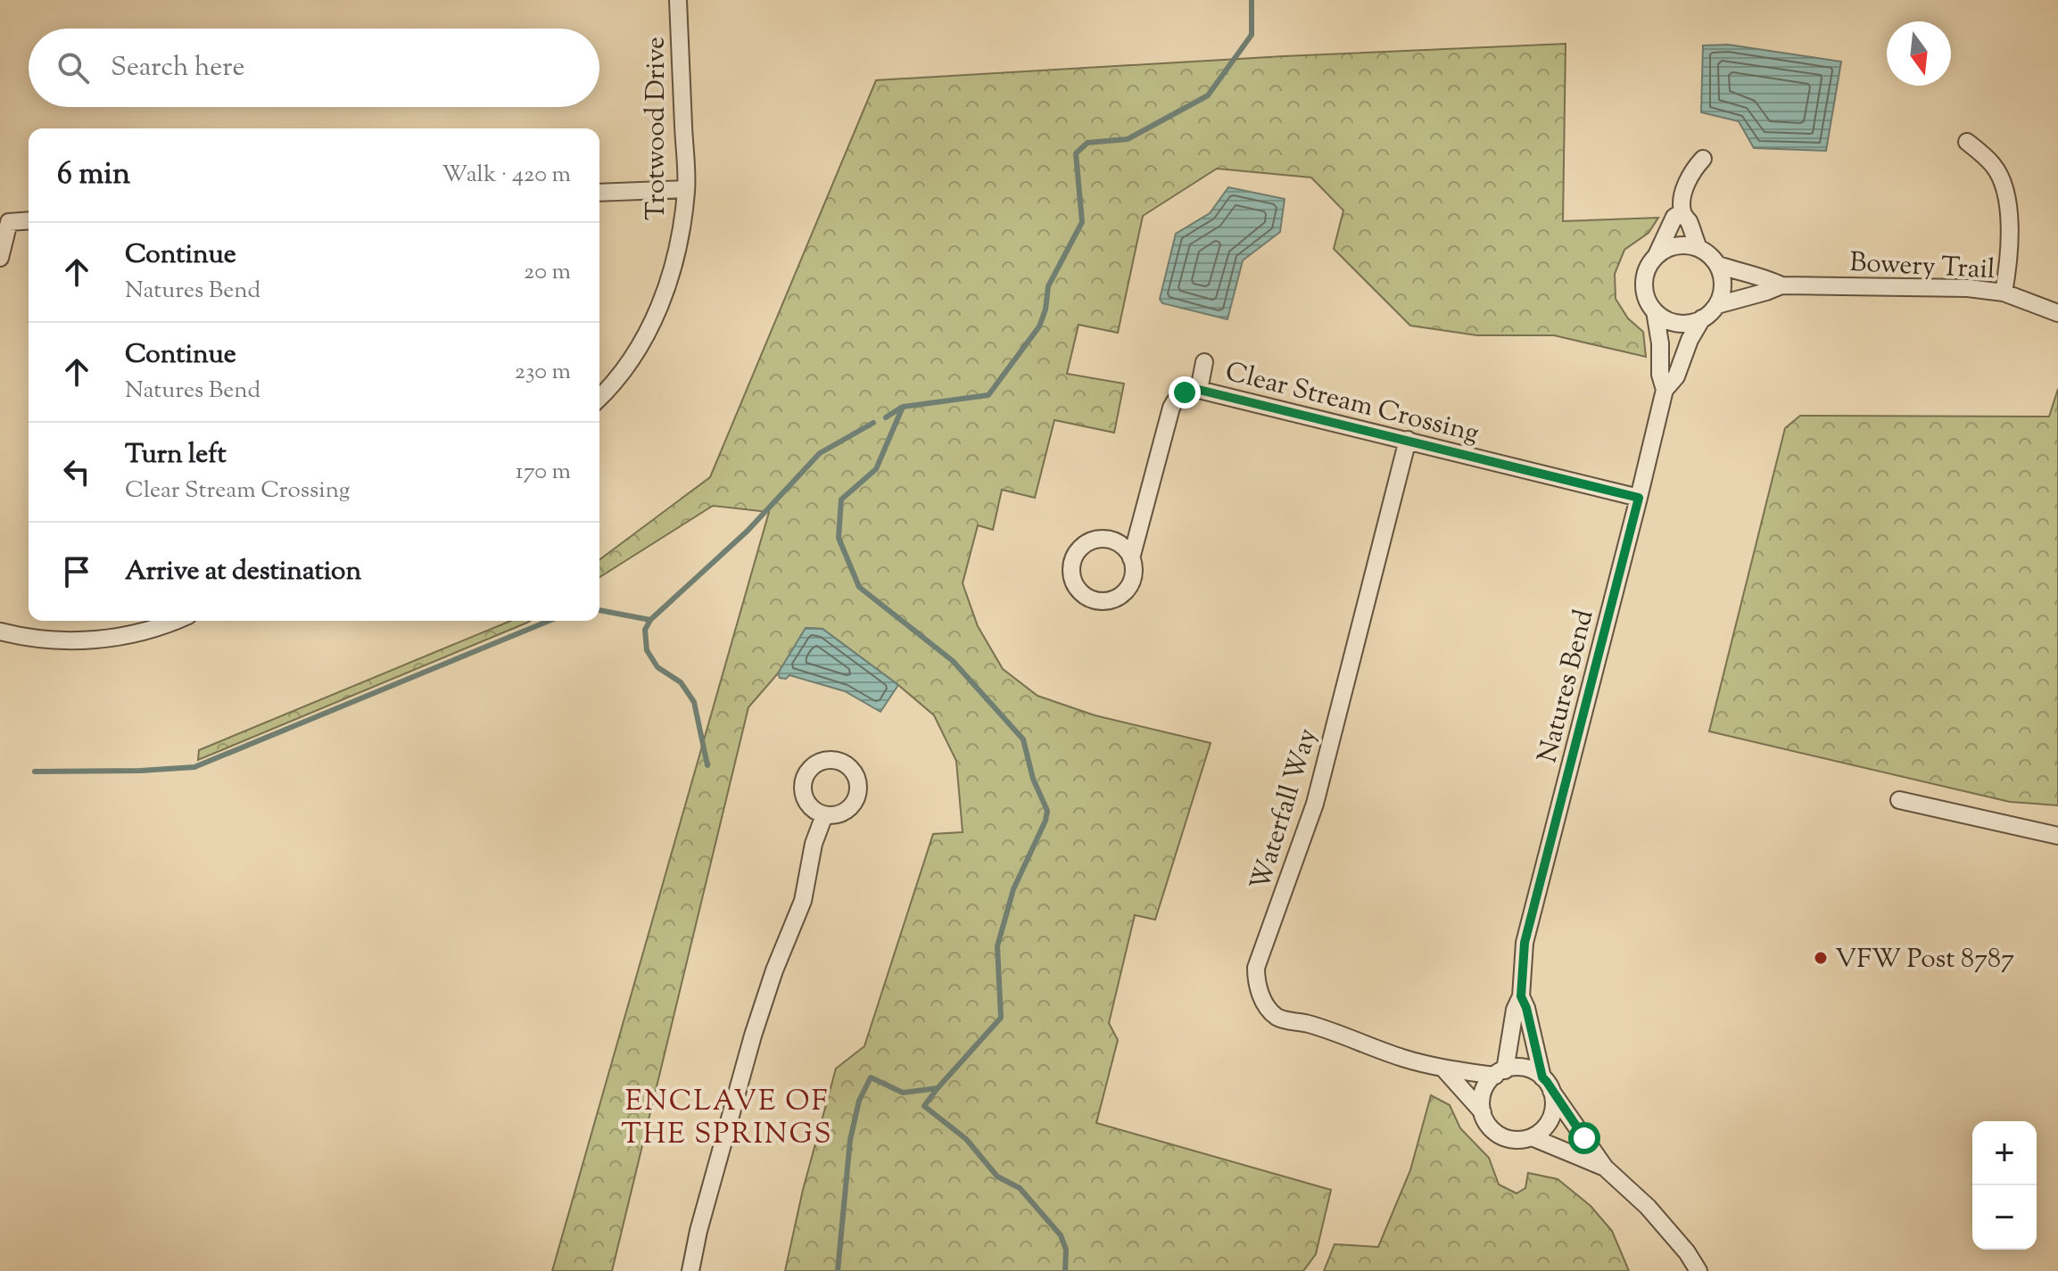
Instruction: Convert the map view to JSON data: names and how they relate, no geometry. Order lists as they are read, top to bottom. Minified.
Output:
{"streets":{"street":["Trotwood Drive","Bowery Trail","Clear Stream Crossing","Natures Bend","Waterfall Way"]},"crossings":[["Bowery Trail","Natures Bend"],["Clear Stream Crossing","Natures Bend"],["Clear Stream Crossing","Waterfall Way"],["Natures Bend","Waterfall Way"]],"districts":["ENCLAVE OF THE SPRINGS"],"places":["VFW Post 8787"],"north":"bottom","page":{"search":"Search here","heading":["6 min","Walk · 420 m"],"list":[["Continue","Natures Bend","20 m"],["Continue","Natures Bend","230 m"],["Turn left","Clear Stream Crossing","170 m"],"Arrive at destination"],"map_buttons":["+","−"]}}
